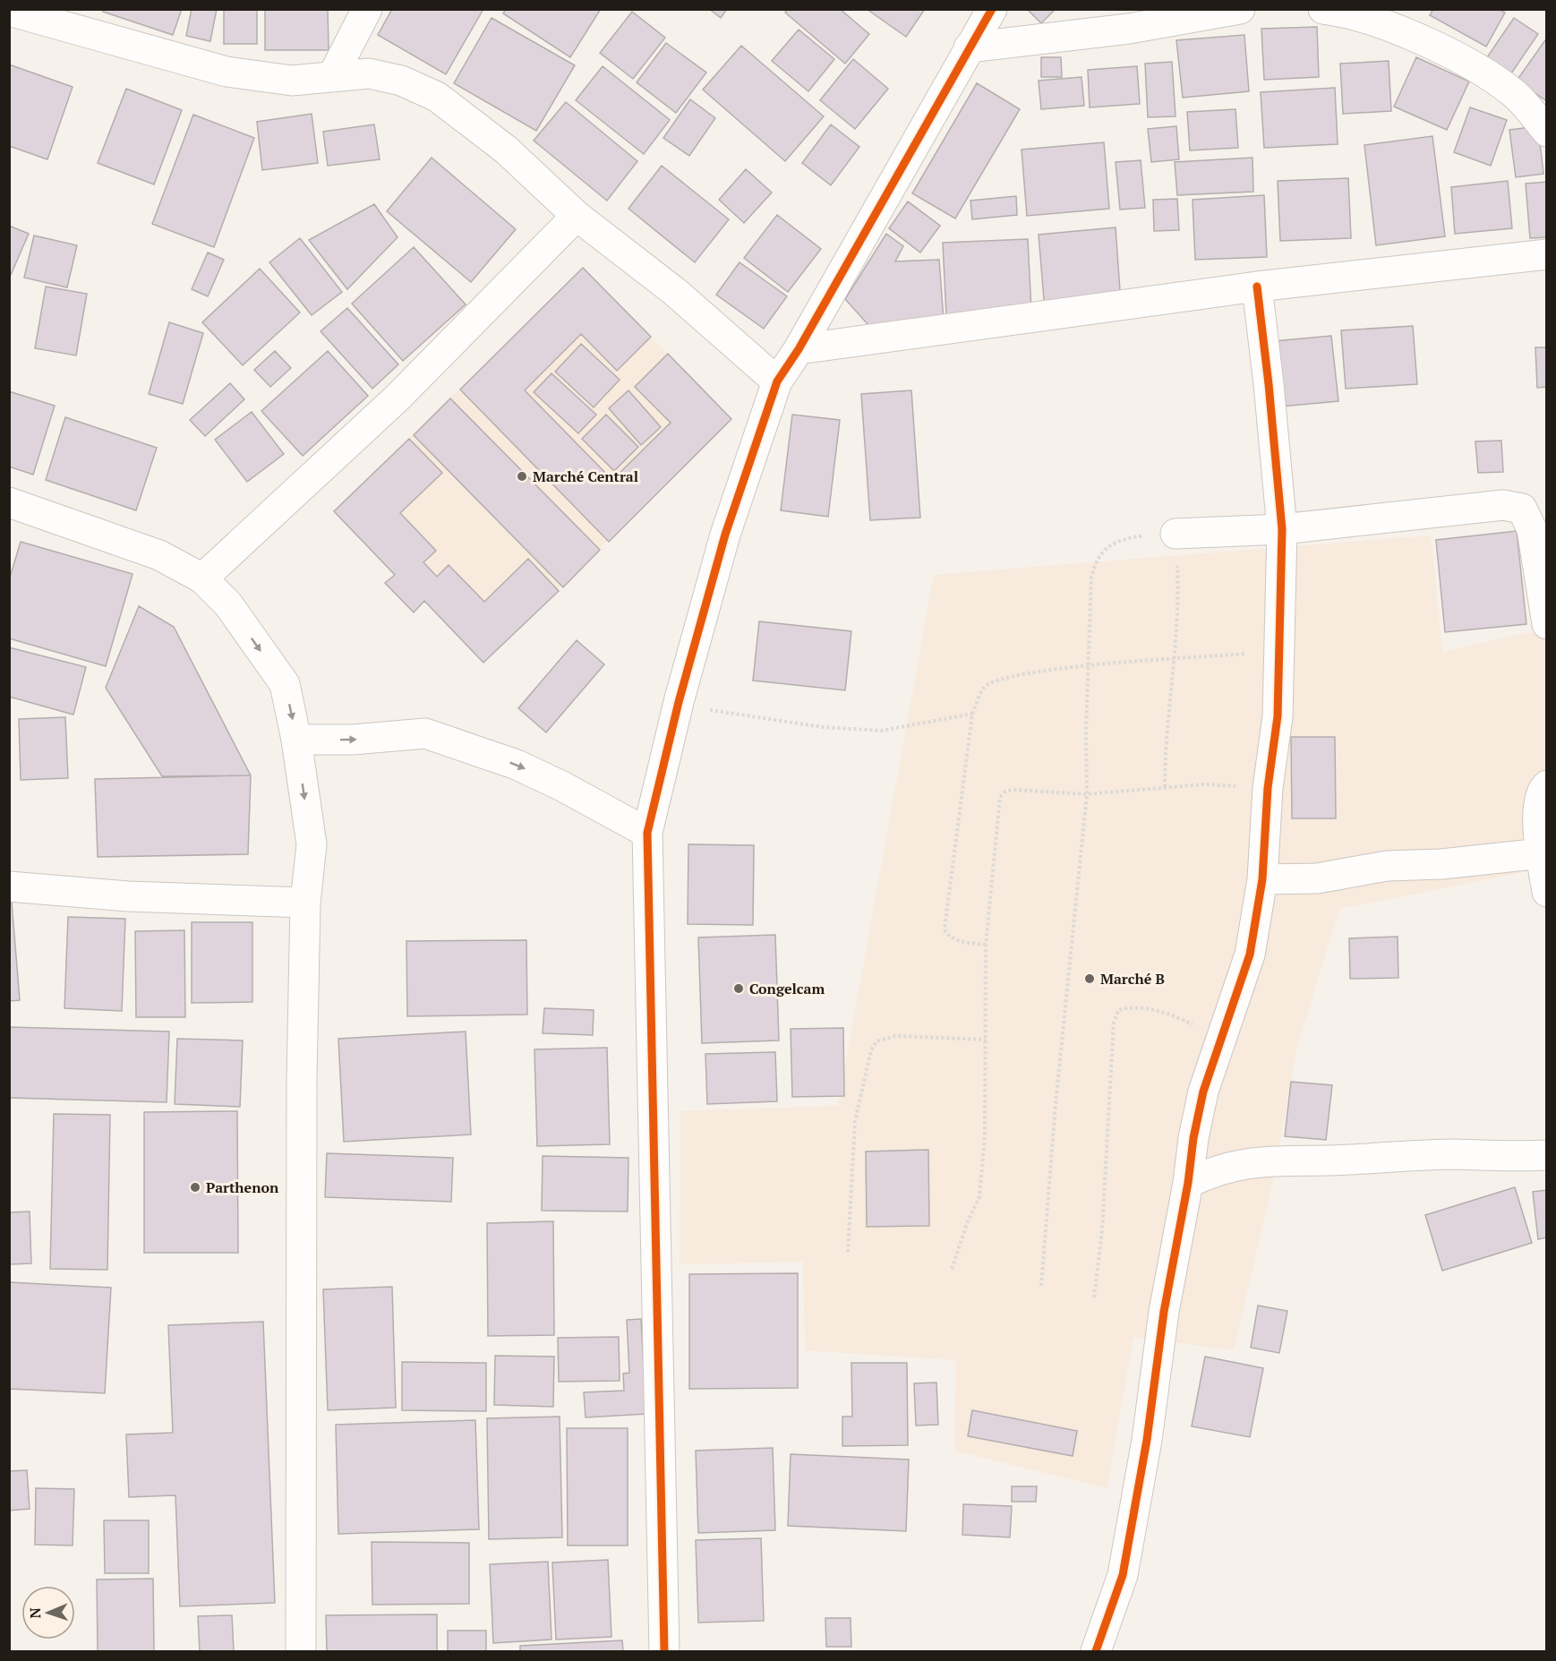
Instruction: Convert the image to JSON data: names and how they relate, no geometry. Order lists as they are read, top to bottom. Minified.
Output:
{"places":["Marché Central","Marché B","Congelcam","Parthenon"],"north":"left"}
